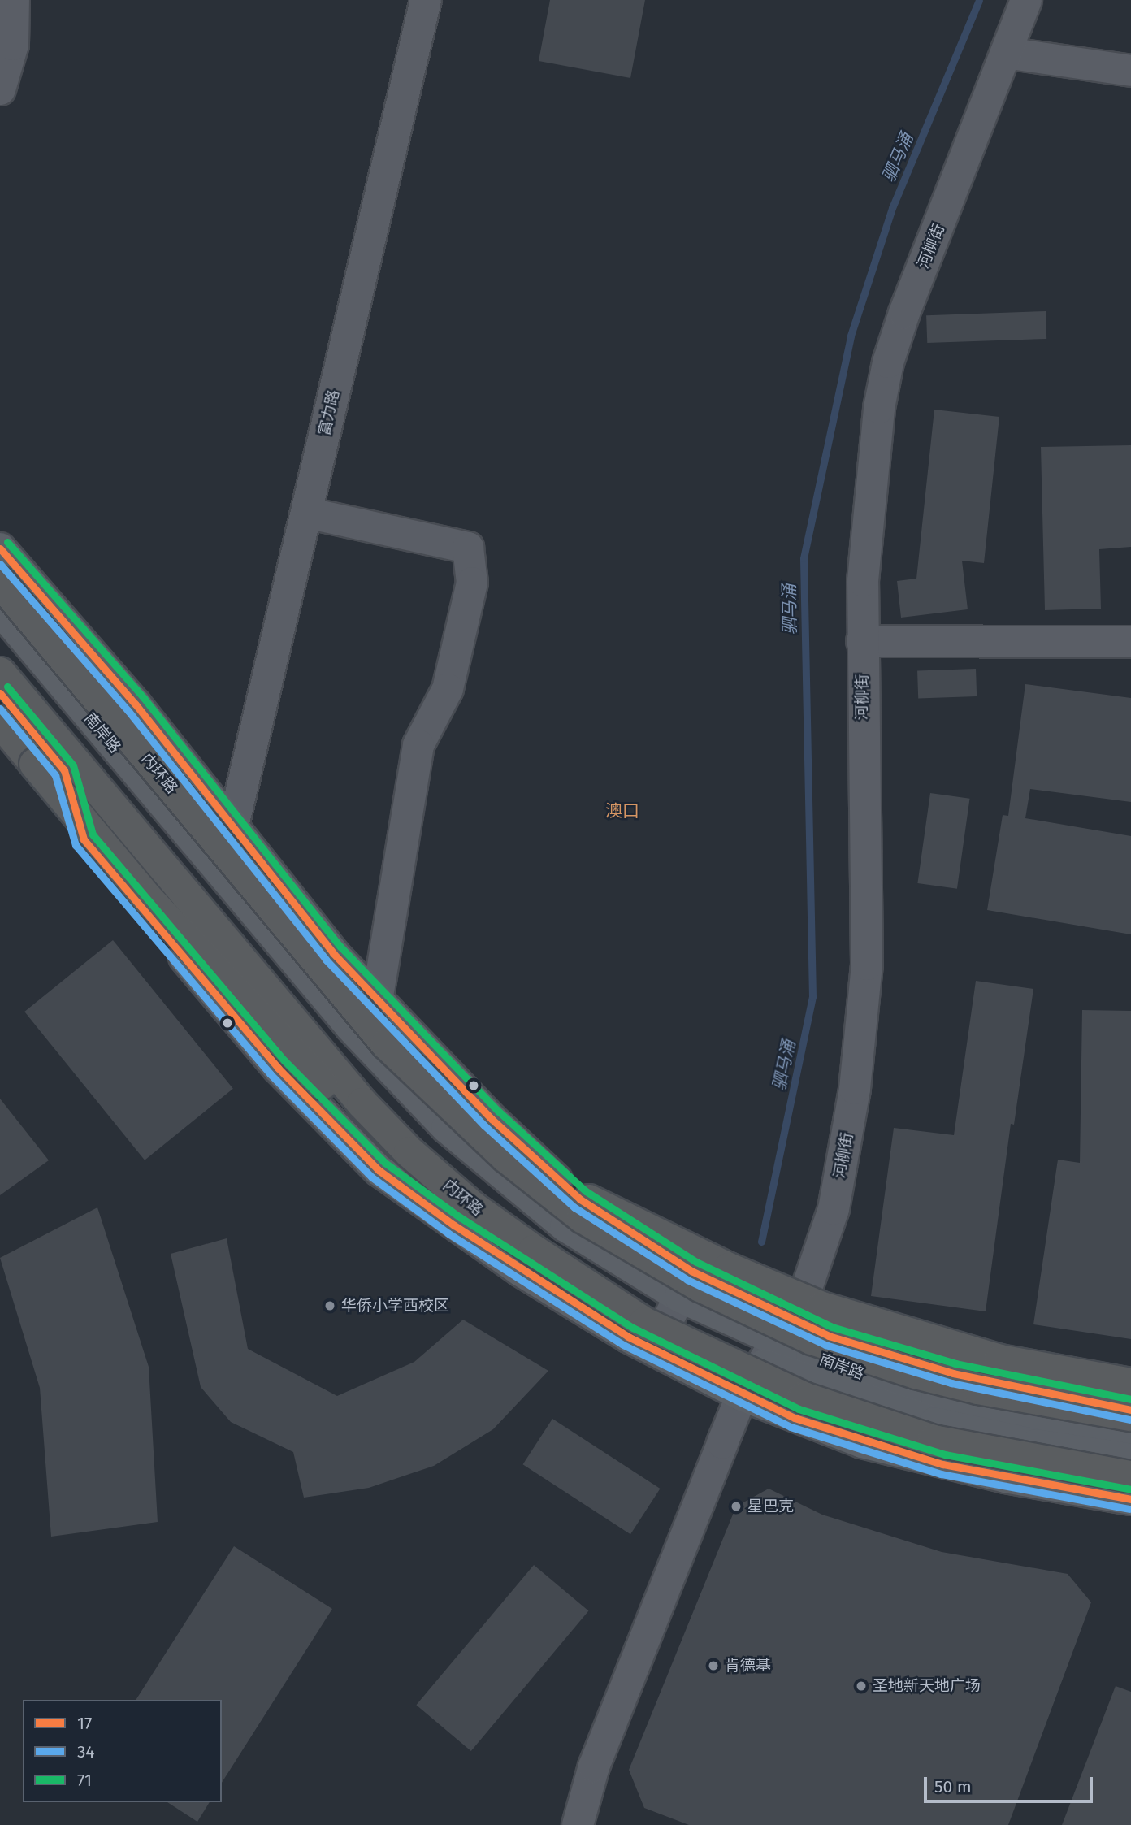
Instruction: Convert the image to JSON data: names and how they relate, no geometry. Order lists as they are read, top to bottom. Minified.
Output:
{"streets":{"highway":["内环路"],"main road":["南岸路"],"street":["河柳街","富力路"]},"crossings":[["河柳街","南岸路"],["南岸路","内环路"]],"districts":["澳口"],"water":["驷马涌"],"places":["华侨小学西校区","星巴克","肯德基","圣地新天地广场"],"lines":["transit line 71","transit line 17","transit line 34"],"legend":["17","34","71"],"scale_bar":"50 m"}
